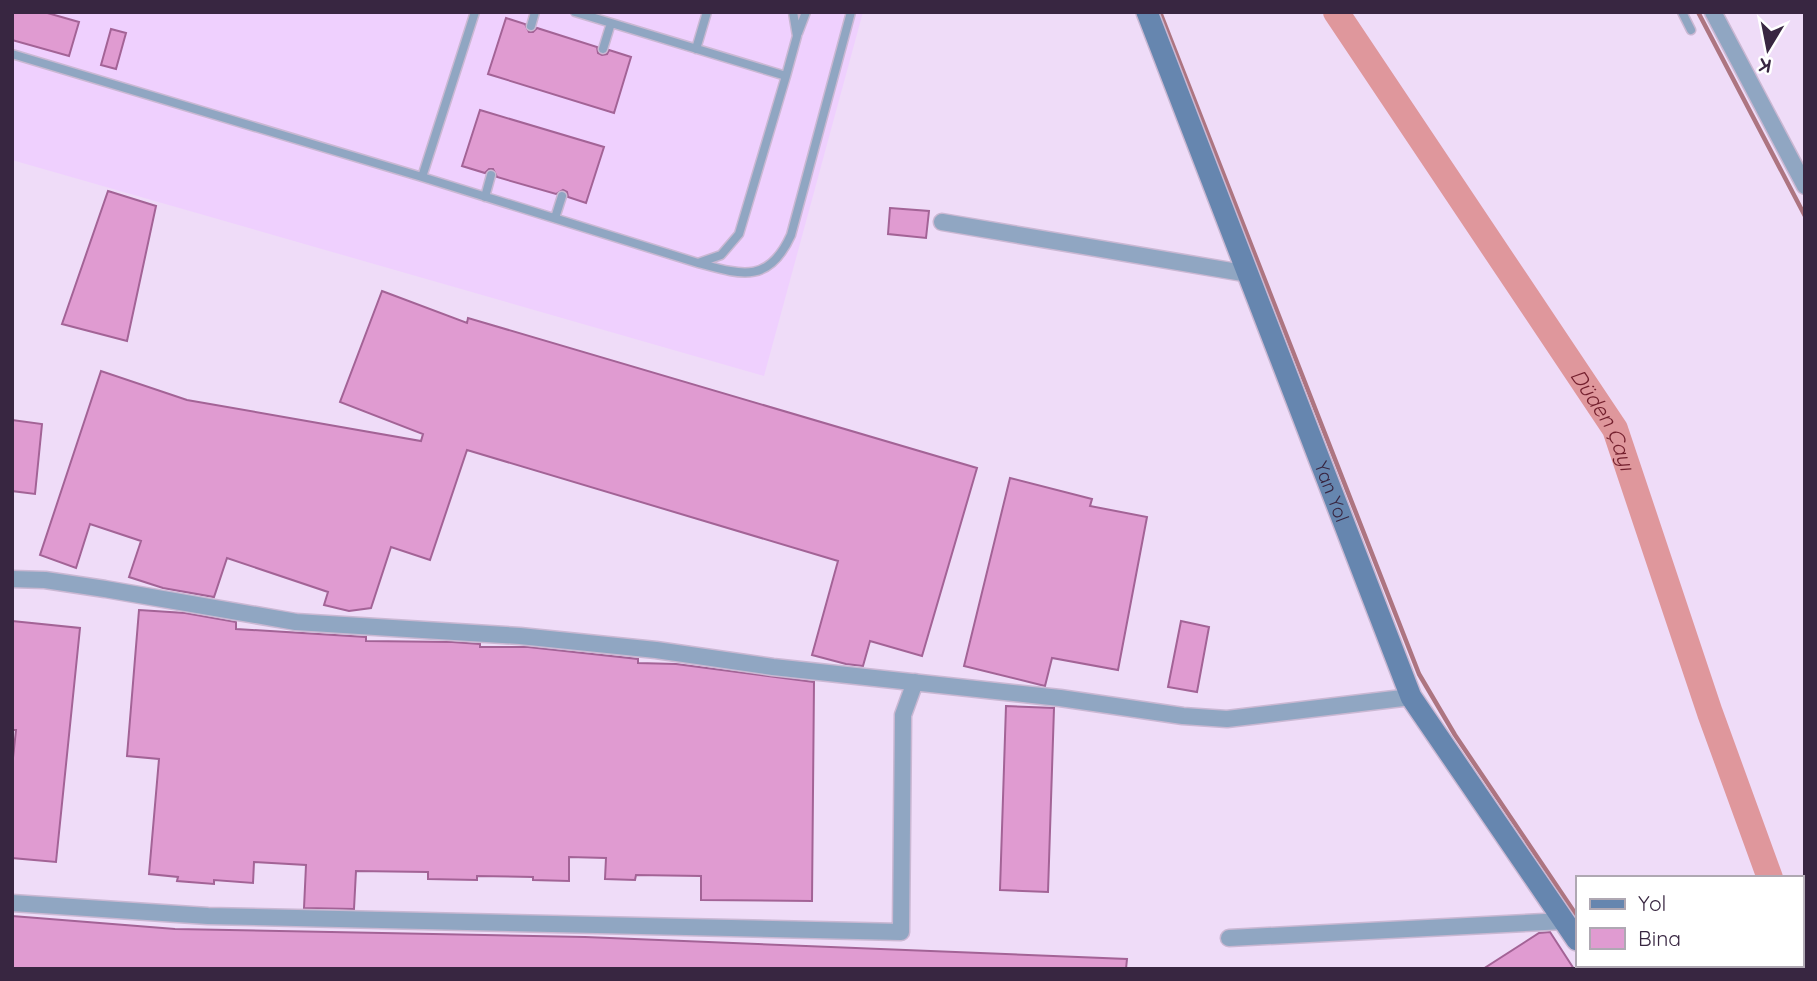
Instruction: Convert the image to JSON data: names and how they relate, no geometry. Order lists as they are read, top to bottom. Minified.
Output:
{"streets":{"street":["Yan Yol"]},"water":["Düden Çayı"],"legend":["Yol","Bina"],"north":"bottom"}
